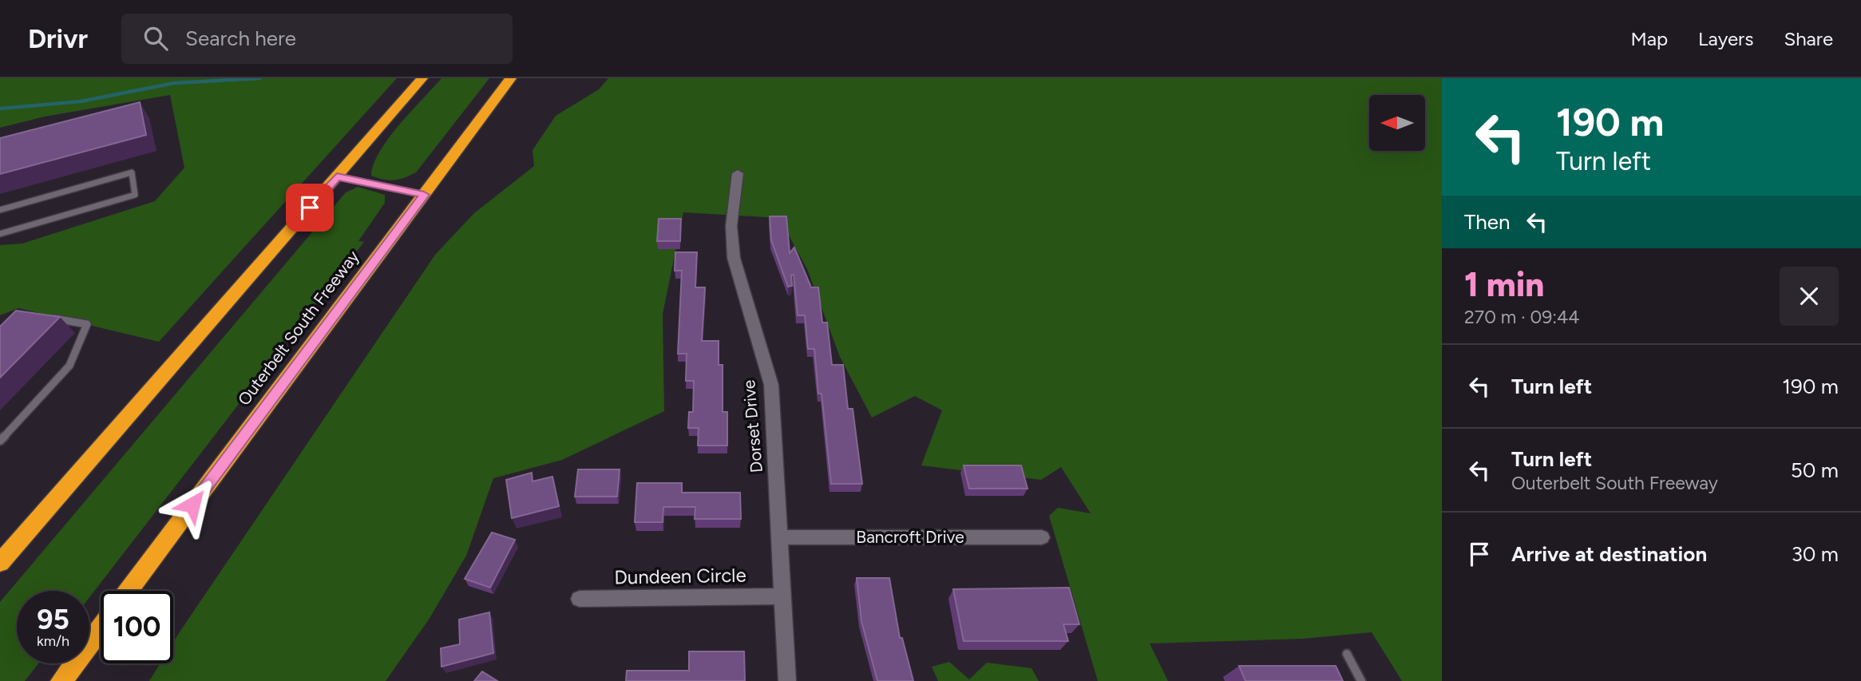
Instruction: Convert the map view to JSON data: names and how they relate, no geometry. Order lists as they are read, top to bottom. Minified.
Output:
{"streets":{"highway":["Outerbelt South Freeway"],"street":["Dorset Drive","Bancroft Drive","Dundeen Circle"]},"crossings":[["Dorset Drive","Bancroft Drive"],["Dorset Drive","Dundeen Circle"]],"north":"left","page":{"header":"Drivr","search":"Search here","nav":["Map","Layers","Share"],"turn":["190 m","Turn left"],"then":"Then","heading":["1 min","270 m · 09:44"],"list":[{"name":"Turn left","value":"190 m"},{"name":"Turn left","note":"Outerbelt South Freeway","value":"50 m"},{"name":"Arrive at destination","value":"30 m"}],"speed":"95 km/h","limit":"100"}}
